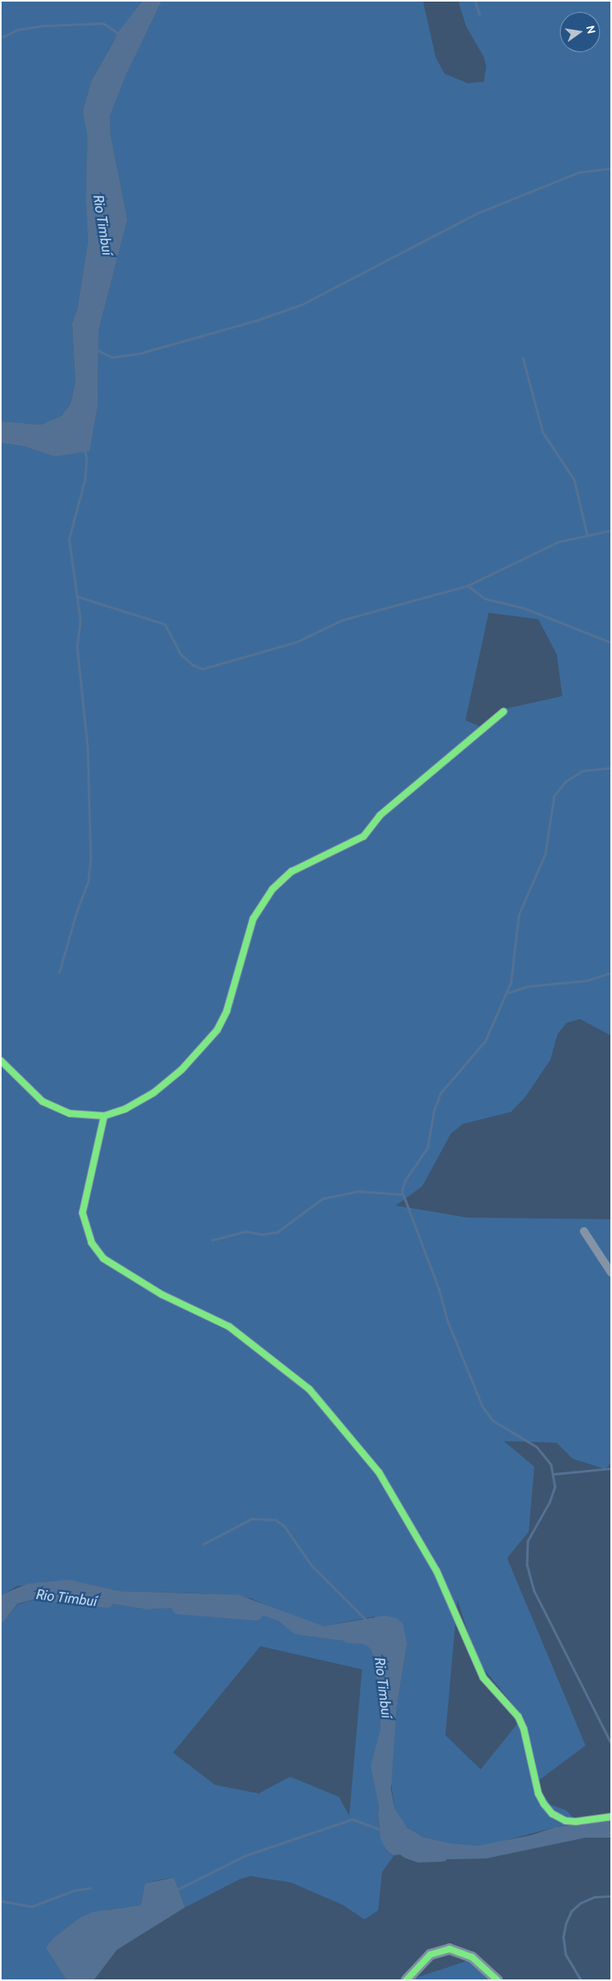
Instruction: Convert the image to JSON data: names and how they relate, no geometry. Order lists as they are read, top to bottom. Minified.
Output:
{"water":["Rio Timbuí"],"north":"right"}
